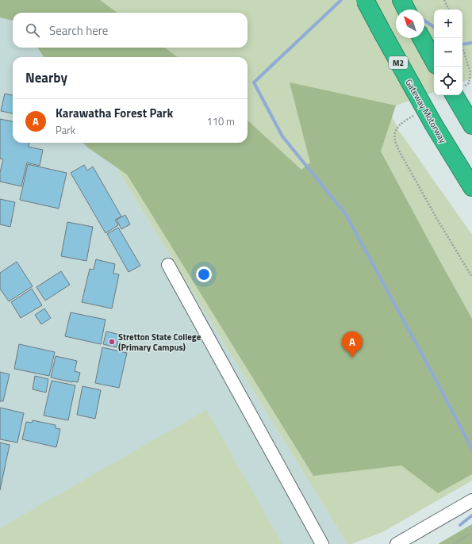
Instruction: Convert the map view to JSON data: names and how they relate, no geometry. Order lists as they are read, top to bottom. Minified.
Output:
{"streets":{"highway":["M2","Gateway Motorway"]},"places":["Stretton State College (Primary Campus)"],"north":"top left","page":{"map_buttons":["+","−"],"search":"Search here","heading":"Nearby","list":[{"mark":"A","name":"Karawatha Forest Park","note":"Park","value":"110 m"}],"pins":"A"}}
